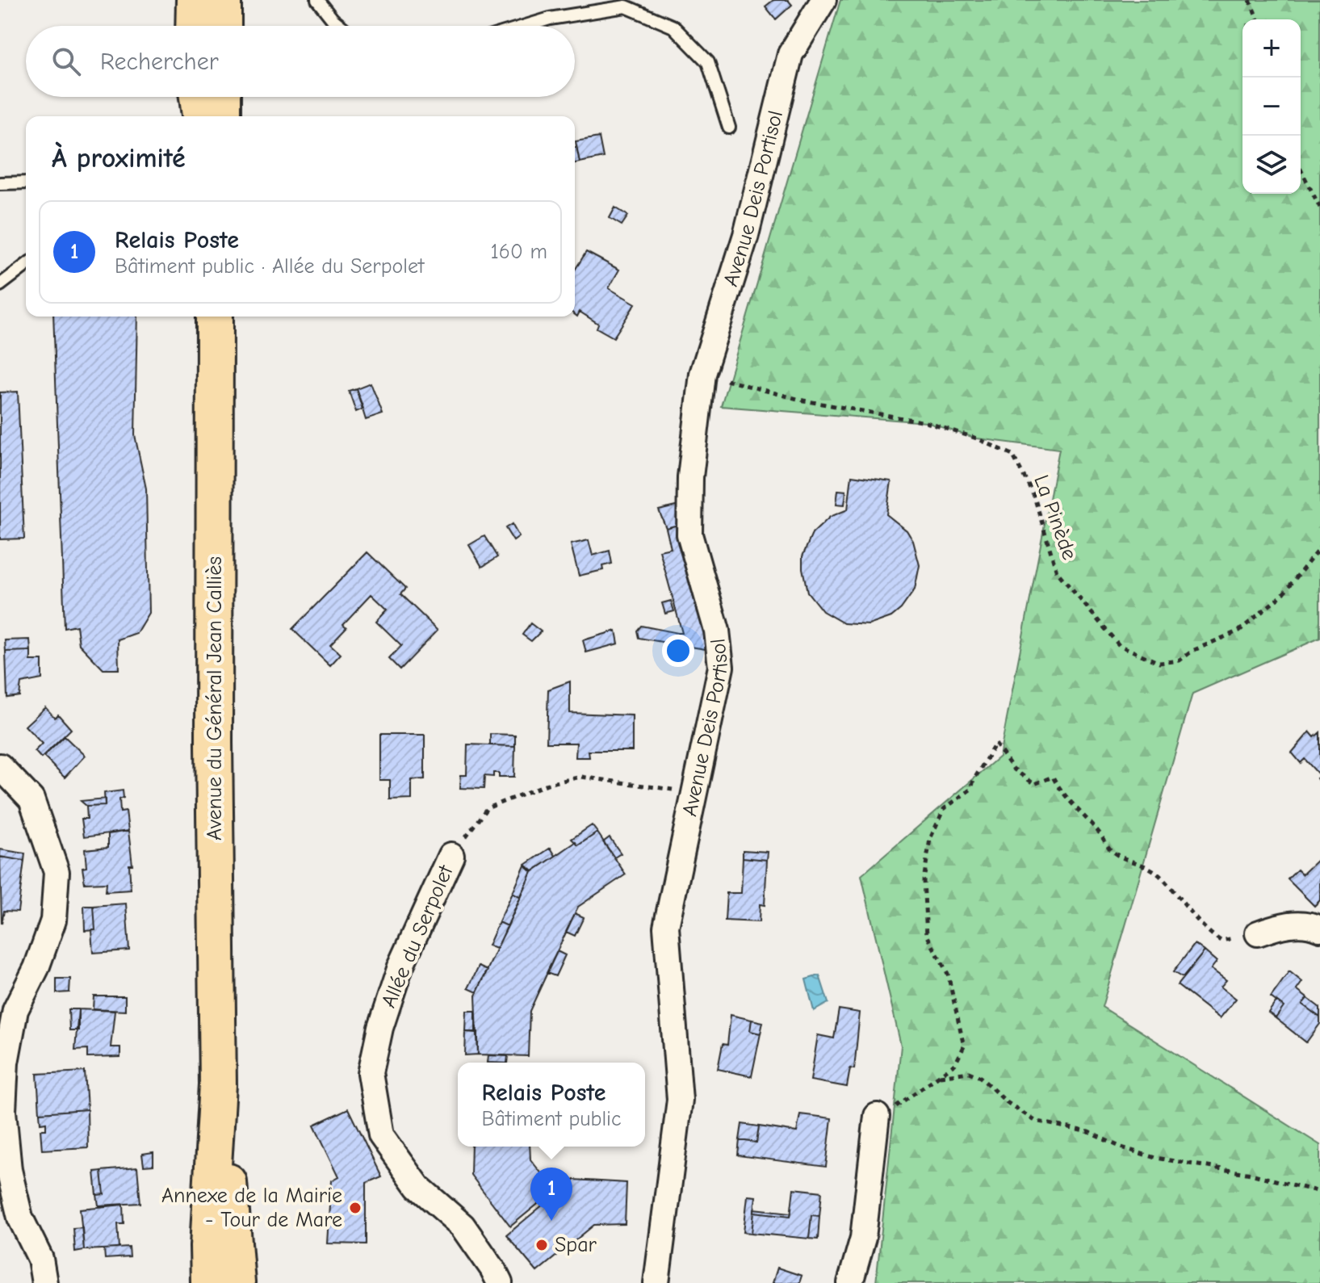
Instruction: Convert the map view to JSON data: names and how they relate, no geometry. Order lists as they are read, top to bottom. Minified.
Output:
{"streets":{"main road":["Avenue du Général Jean Calliès"],"street":["Avenue Deis Portisol","Allée du Serpolet"],"path":["La Pinède"]},"crossings":[["Avenue Deis Portisol","La Pinède"]],"places":["Annexe de la Mairie - Tour de Mare","Spar"],"page":{"map_buttons":["+","−"],"search":"Rechercher","heading":"À proximité","list":[{"mark":"1","name":"Relais Poste","note":"Bâtiment public · Allée du Serpolet","value":"160 m"}],"popup":["Relais Poste","Bâtiment public"],"pins":"1"}}
